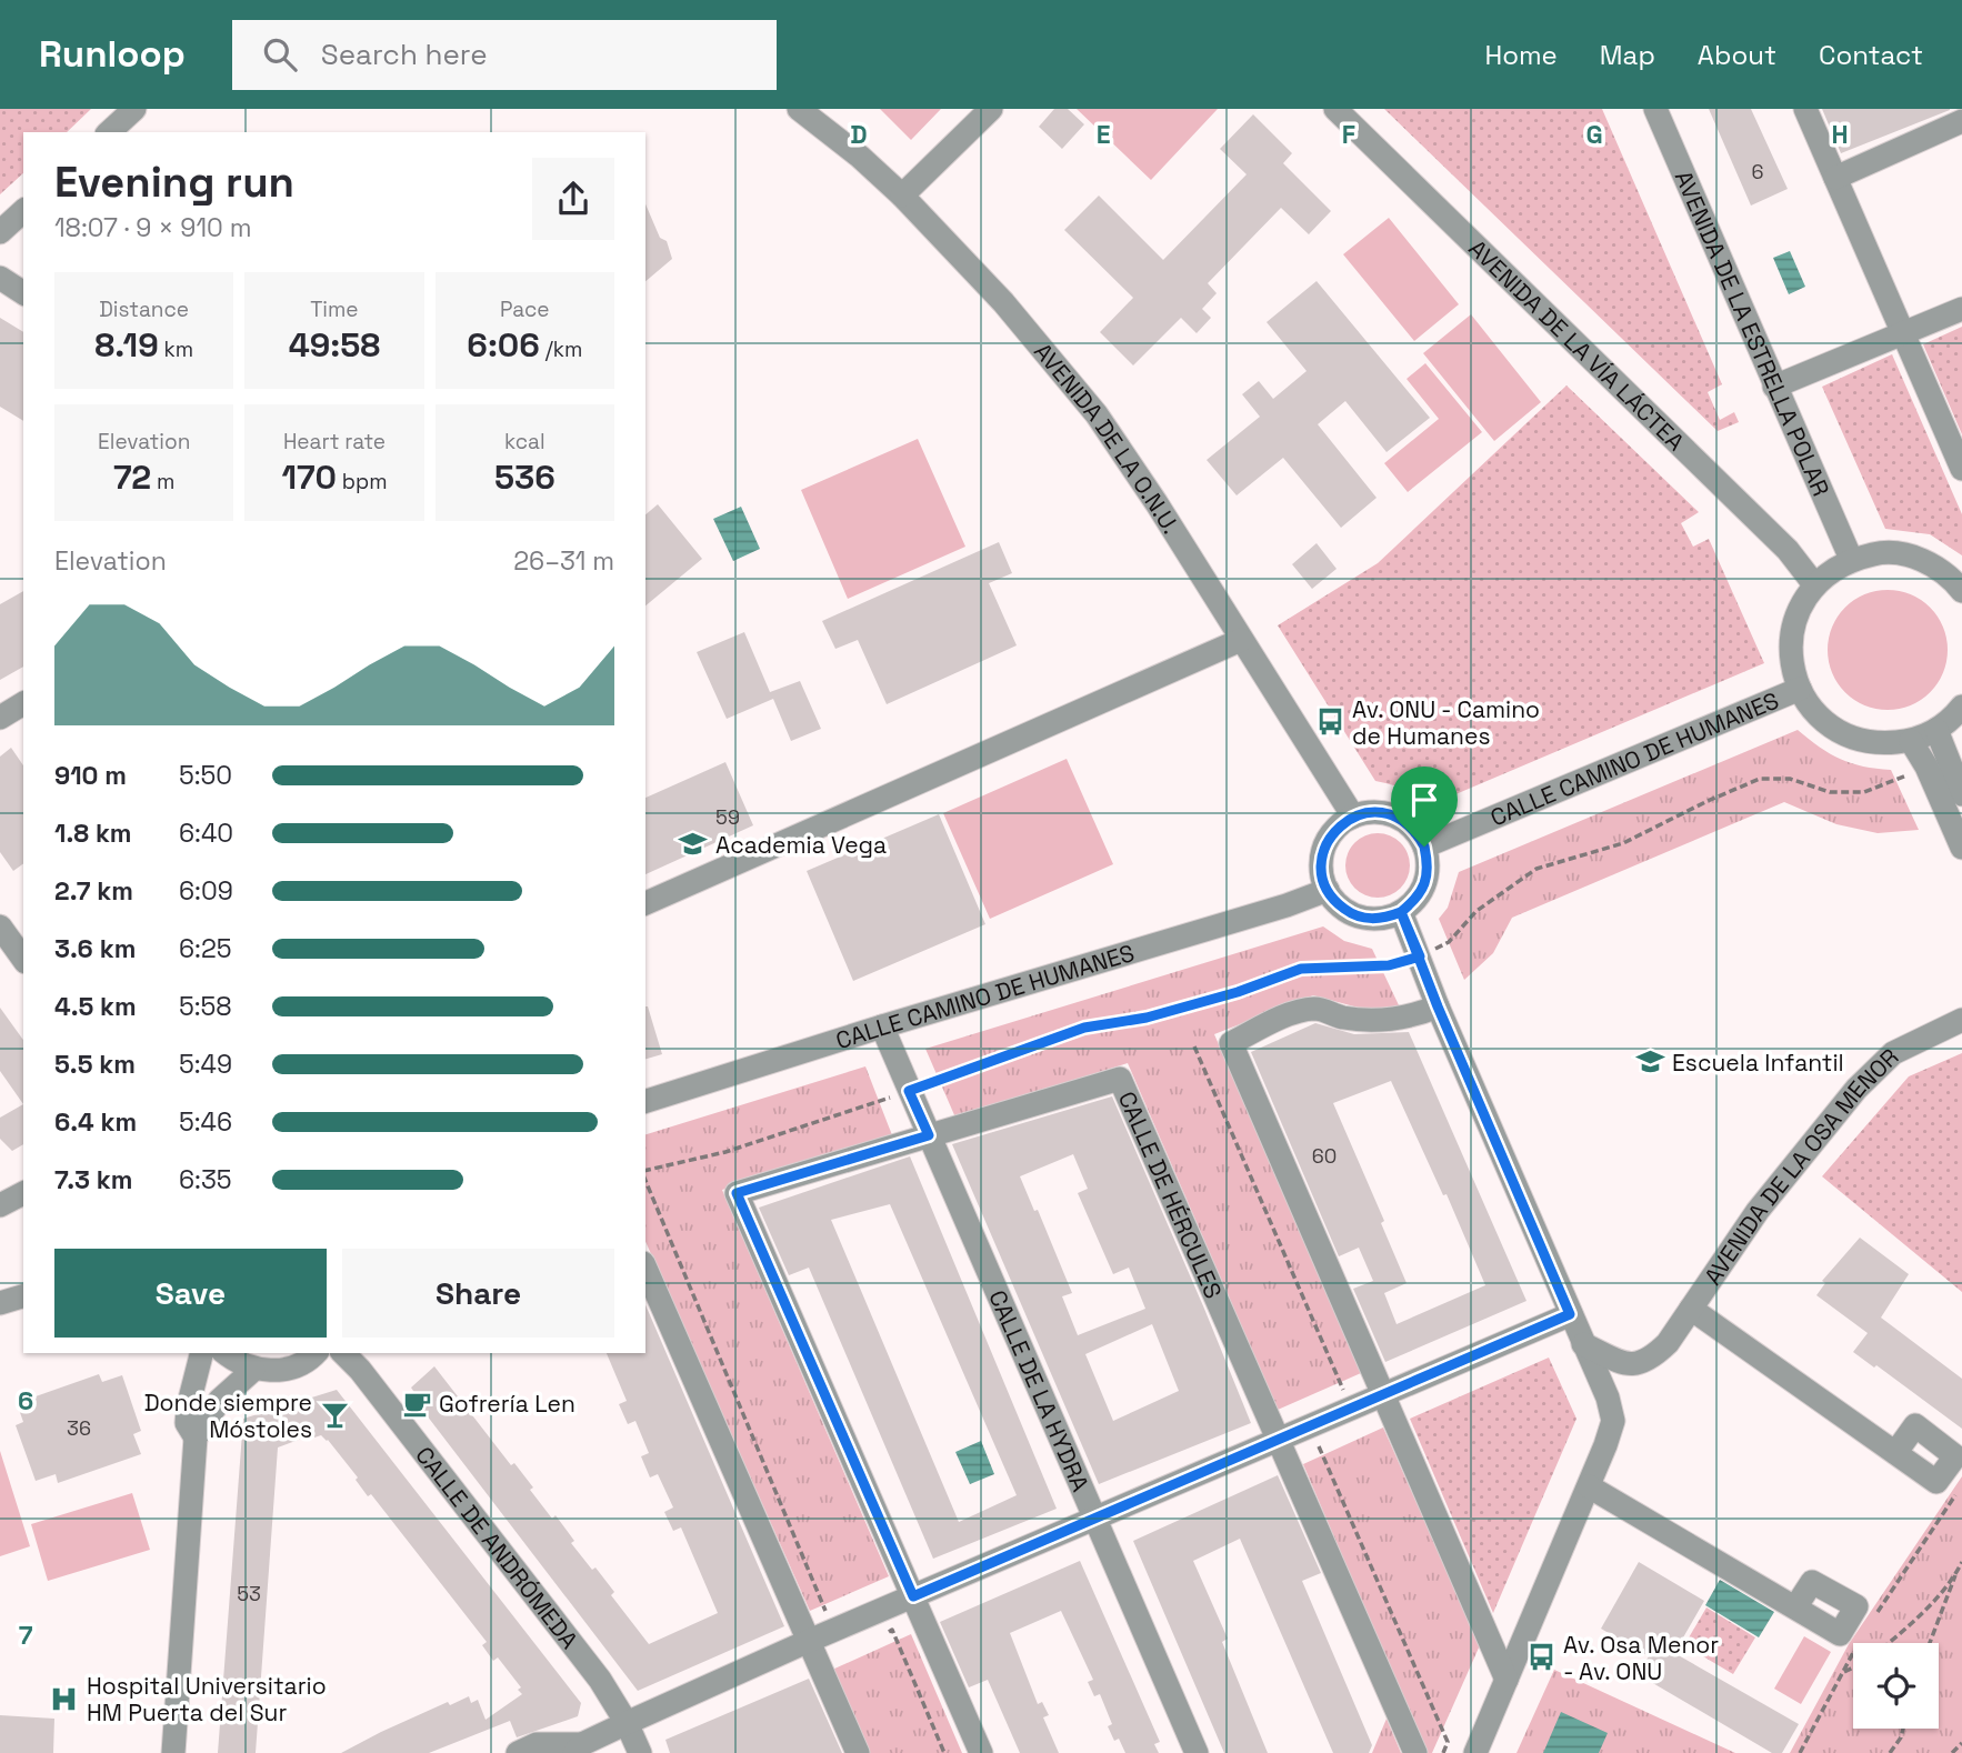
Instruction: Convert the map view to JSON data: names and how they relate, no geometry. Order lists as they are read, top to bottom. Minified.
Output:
{"streets":{"street":["AVENIDA DE LA ESTRELLA POLAR","AVENIDA DE LA VÍA LÁCTEA","AVENIDA DE LA O.N.U.","CALLE CAMINO DE HUMANES","AVENIDA DE LA OSA MENOR","CALLE DE HÉRCULES","CALLE DE LA HYDRA","CALLE DE ANDRÓMEDA"]},"crossings":[["AVENIDA DE LA O.N.U.","CALLE CAMINO DE HUMANES"],["CALLE CAMINO DE HUMANES","CALLE DE LA HYDRA"],["CALLE DE HÉRCULES","CALLE DE LA HYDRA"]],"places":{"bus stop":["Av. ONU - Camino de Humanes","Av. Osa Menor - Av. ONU"],"school or university":["Academia Vega","Escuela Infantil"],"cafe":["Gofrería Len"],"bar":["Donde siempre Móstoles"],"hospital":["Hospital Universitario HM Puerta del Sur"]},"house_numbers":["6","59","60","36","53"],"page":{"header":"Runloop","search":"Search here","nav":["Home","Map","About","Contact"],"heading":["Evening run","18:07 · 9 × 910 m"],"stats":[["Distance","8.19 km"],["Time","49:58"],["Pace","6:06 /km"],["Elevation","72 m"],["Heart rate","170 bpm"],["kcal","536"]],"chart":["Elevation","26–31 m"],"list":[{"name":"910 m","note":"5:50"},{"name":"1.8 km","note":"6:40"},{"name":"2.7 km","note":"6:09"},{"name":"3.6 km","note":"6:25"},{"name":"4.5 km","note":"5:58"},{"name":"5.5 km","note":"5:49"},{"name":"6.4 km","note":"5:46"},{"name":"7.3 km","note":"6:35"}],"buttons":["Save","Share"]},"grid":{"columns":["D","E","F","G","H"],"rows":["6","7"]}}
